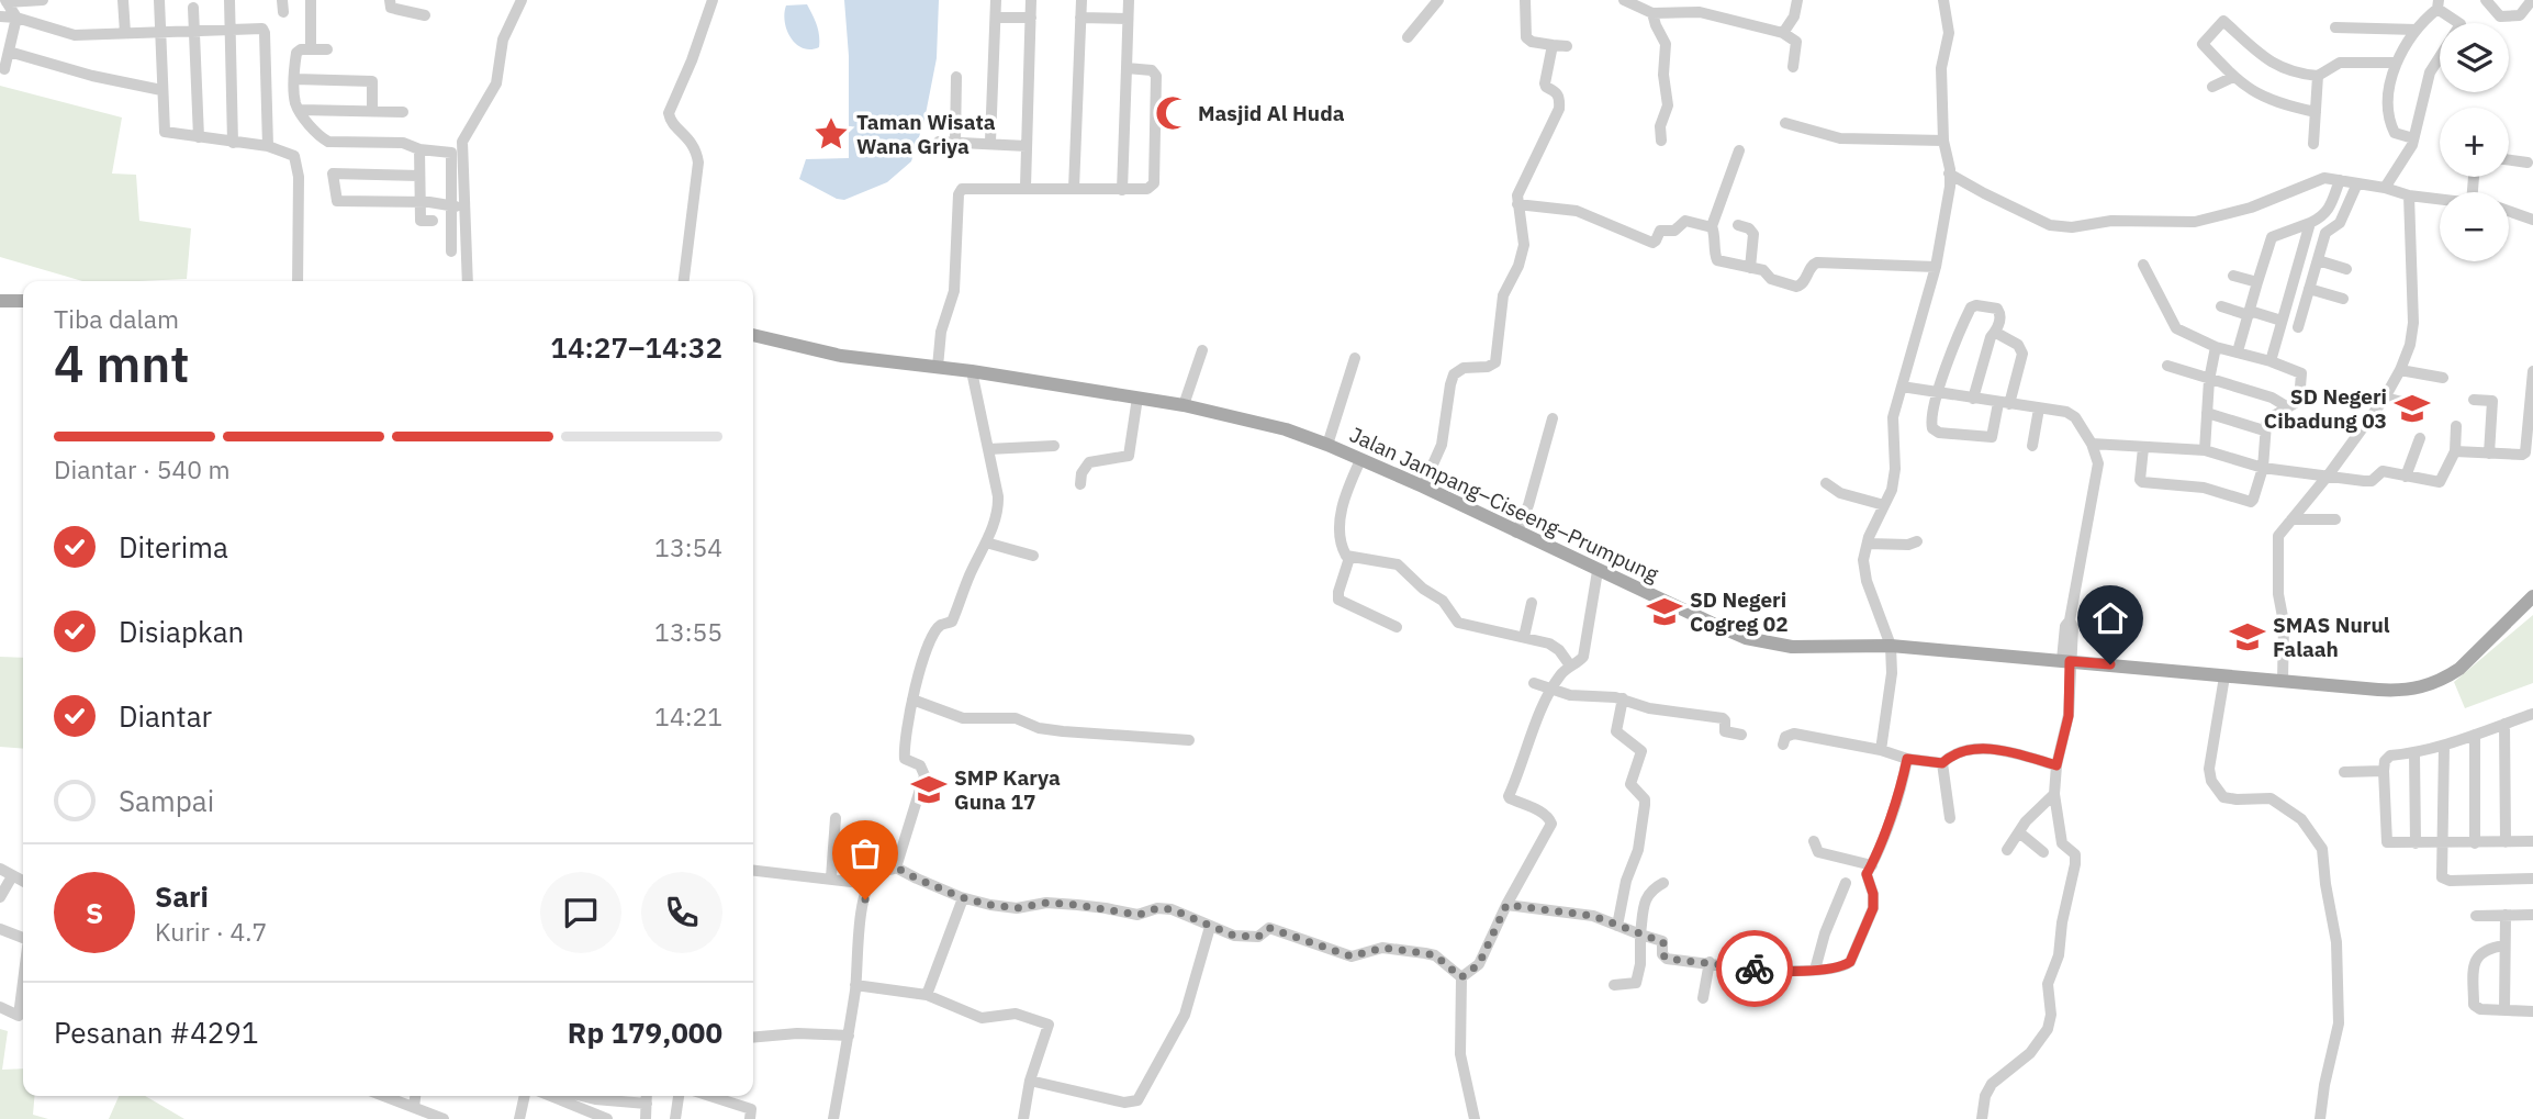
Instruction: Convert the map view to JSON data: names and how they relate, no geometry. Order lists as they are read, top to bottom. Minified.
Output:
{"streets":{"main road":["Jalan Jampang–Ciseeng–Prumpung"]},"places":{"mosque":["Masjid Al Huda"],"place":["Taman Wisata Wana Griya"],"school or university":["SD Negeri Cibadung 03","SD Negeri Cogreg 02","SMAS Nurul Falaah","SMP Karya Guna 17"]},"page":{"map_buttons":["+","−"],"heading":["4 mnt","Tiba dalam","14:27–14:32"],"panel":["Sari","Kurir · 4.7","Pesanan #4291","Rp 179,000"],"bar":"Diantar · 540 m","list":[["Diterima","13:54"],["Disiapkan","13:55"],["Diantar","14:21"],"Sampai"],"round":"S"}}
